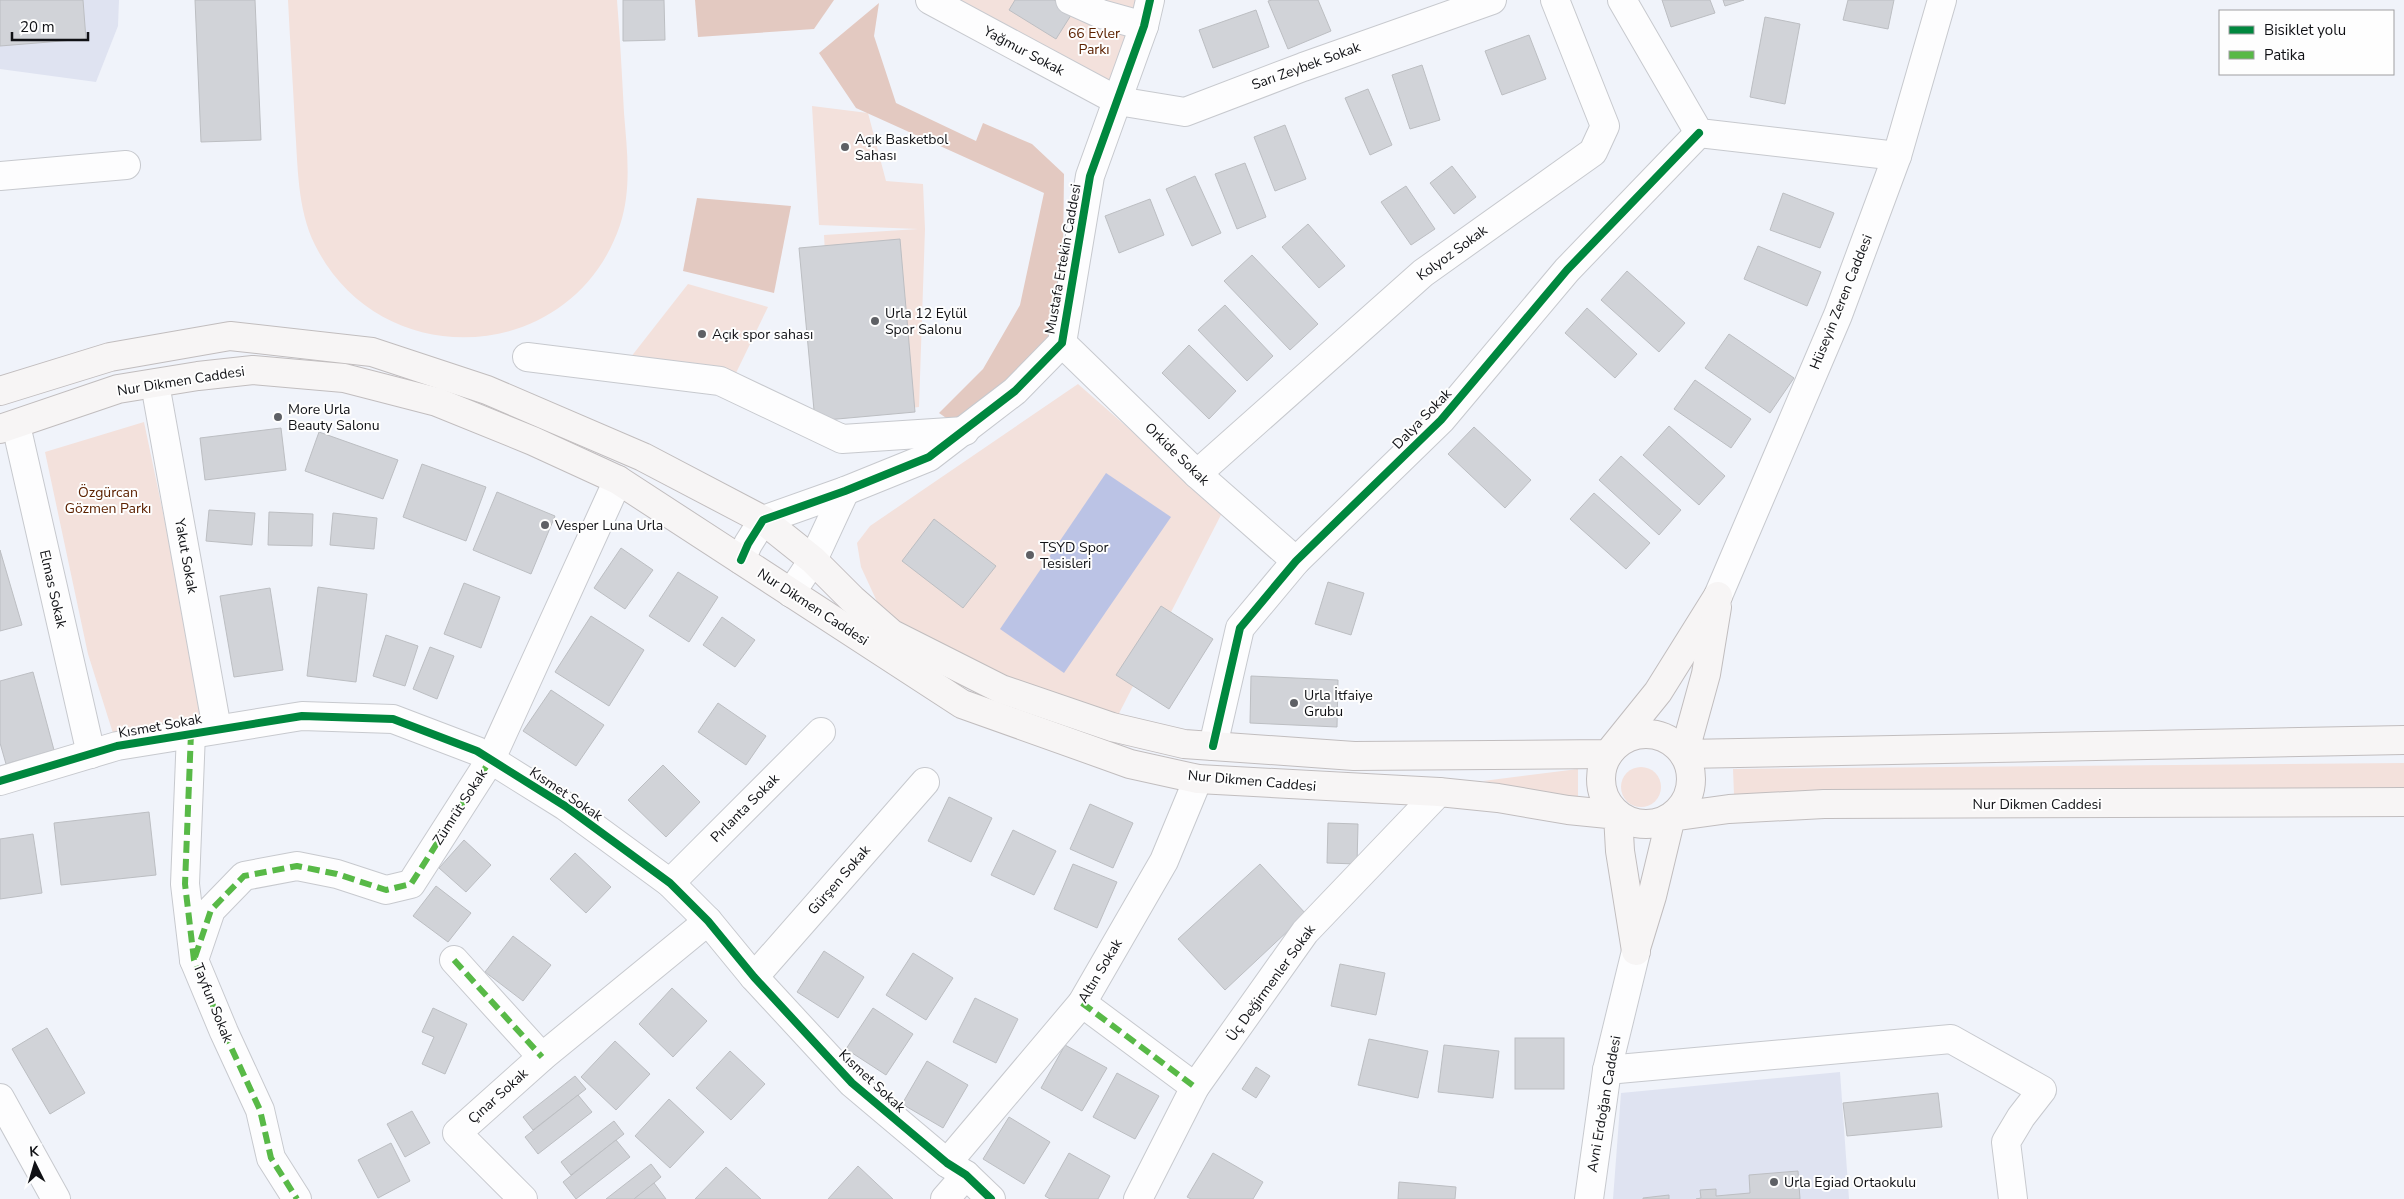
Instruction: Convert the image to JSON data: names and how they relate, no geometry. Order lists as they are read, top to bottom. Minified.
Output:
{"streets":{"main road":["Nur Dikmen Caddesi"],"street":["Yağmur Sokak","Sarı Zeybek Sokak","Kolyoz Sokak","Mustafa Ertekin Caddesi","Hüseyin Zeren Caddesi","Dalya Sokak","Orkide Sokak","Yakut Sokak","Elmas Sokak","Kısmet Sokak","Zümrüt Sokak","Pırlanta Sokak","Gürşen Sokak","Altın Sokak","Üç Değirmenler Sokak","Tayfun Sokak","Çınar Sokak","Avni Erdoğan Caddesi"]},"crossings":[["Yağmur Sokak","Sarı Zeybek Sokak"],["Yağmur Sokak","Mustafa Ertekin Caddesi"],["Sarı Zeybek Sokak","Mustafa Ertekin Caddesi"],["Kolyoz Sokak","Orkide Sokak"],["Mustafa Ertekin Caddesi","Nur Dikmen Caddesi"],["Mustafa Ertekin Caddesi","Orkide Sokak"],["Nur Dikmen Caddesi","Dalya Sokak"],["Nur Dikmen Caddesi","Yakut Sokak"],["Nur Dikmen Caddesi","Elmas Sokak"],["Nur Dikmen Caddesi","Zümrüt Sokak"],["Nur Dikmen Caddesi","Altın Sokak"],["Nur Dikmen Caddesi","Üç Değirmenler Sokak"],["Dalya Sokak","Orkide Sokak"],["Yakut Sokak","Kısmet Sokak"],["Elmas Sokak","Kısmet Sokak"],["Kısmet Sokak","Zümrüt Sokak"],["Kısmet Sokak","Pırlanta Sokak"],["Kısmet Sokak","Gürşen Sokak"],["Kısmet Sokak","Altın Sokak"],["Kısmet Sokak","Tayfun Sokak"],["Zümrüt Sokak","Tayfun Sokak"]],"parks":["66 Evler Parkı","Özgürcan Gözmen Parkı"],"places":["Açık Basketbol Sahası","Urla 12 Eylül Spor Salonu","Açık spor sahası","More Urla Beauty Salonu","Vesper Luna Urla","TSYD Spor Tesisleri","Urla İtfaiye Grubu","Urla Egiad Ortaokulu"],"legend":["Bisiklet yolu","Patika"],"scale_bar":"20 m","north":"top"}
